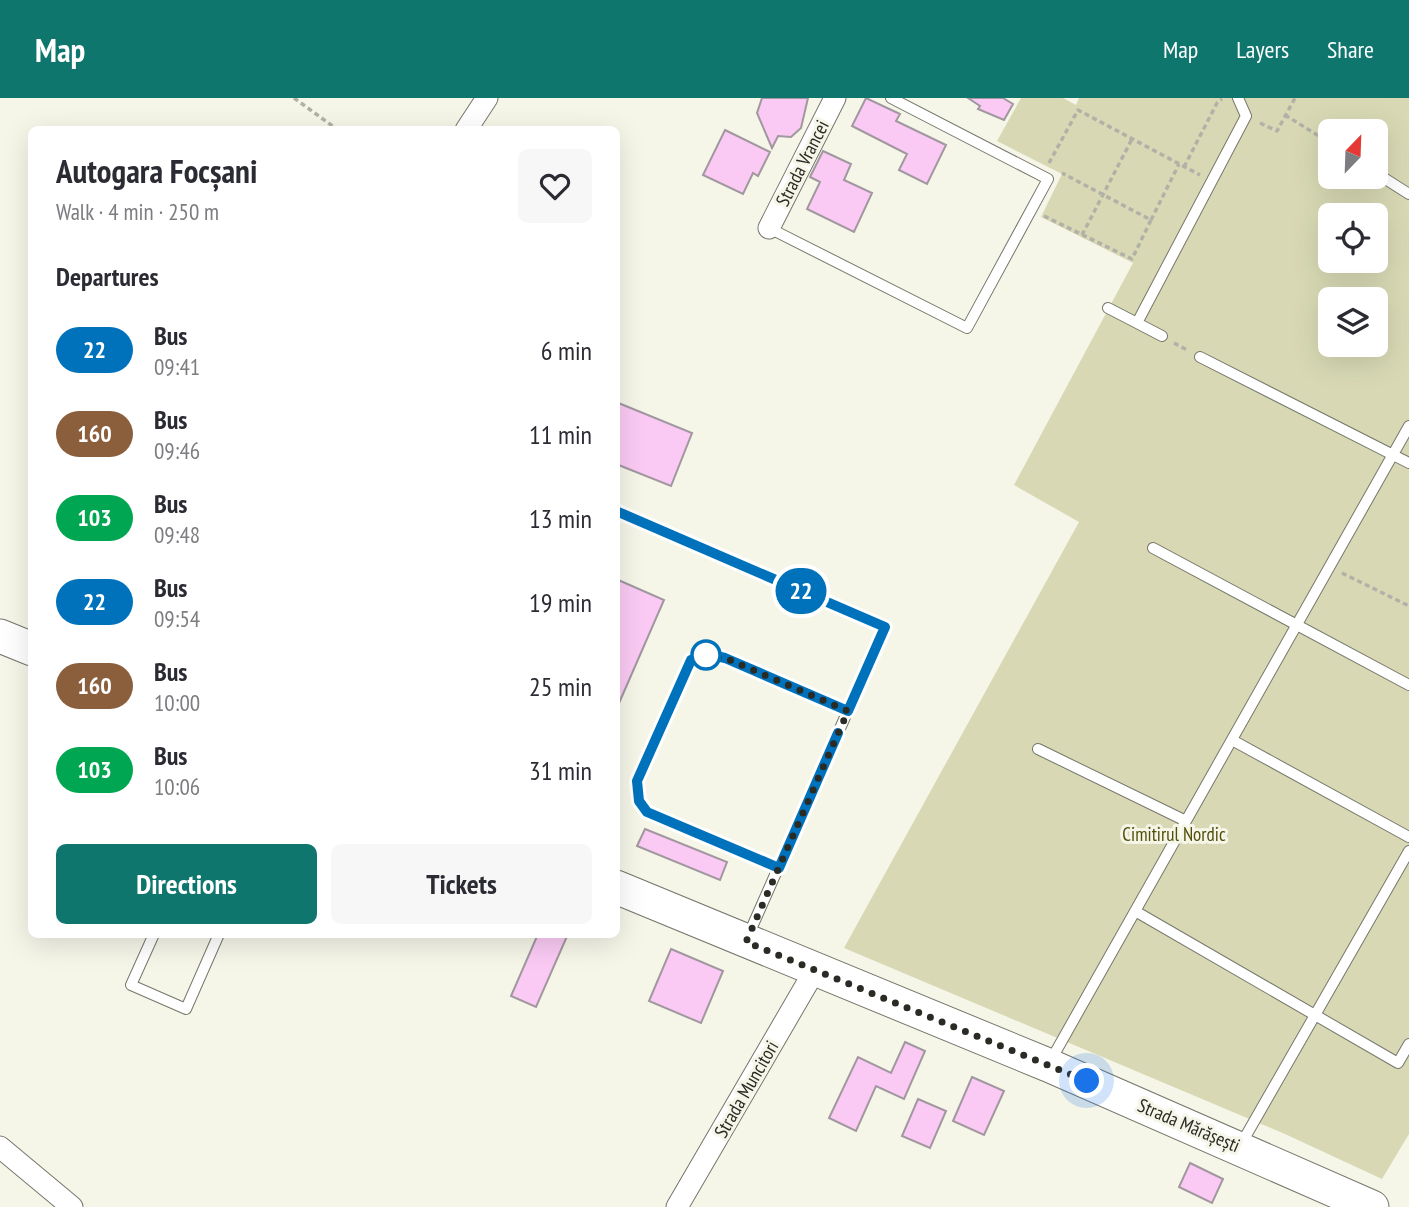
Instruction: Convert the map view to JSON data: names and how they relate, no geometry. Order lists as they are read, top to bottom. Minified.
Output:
{"streets":{"main road":["Strada Mărășești"],"street":["Strada Vrancei","Strada Muncitori"]},"crossings":[["Strada Muncitori","Strada Mărășești"]],"parks":["Cimitirul Nordic"],"lines":["bus line 22"],"north":"top right","page":{"header":"Map","nav":["Map","Layers","Share"],"on_map":"22","heading":[["Autogara Focșani","Walk · 4 min · 250 m"],"Departures"],"list":[{"mark":"22","name":"Bus","note":"09:41","value":"6 min"},{"mark":"160","name":"Bus","note":"09:46","value":"11 min"},{"mark":"103","name":"Bus","note":"09:48","value":"13 min"},{"mark":"22","name":"Bus","note":"09:54","value":"19 min"},{"mark":"160","name":"Bus","note":"10:00","value":"25 min"},{"mark":"103","name":"Bus","note":"10:06","value":"31 min"}],"buttons":["Directions","Tickets"]}}
